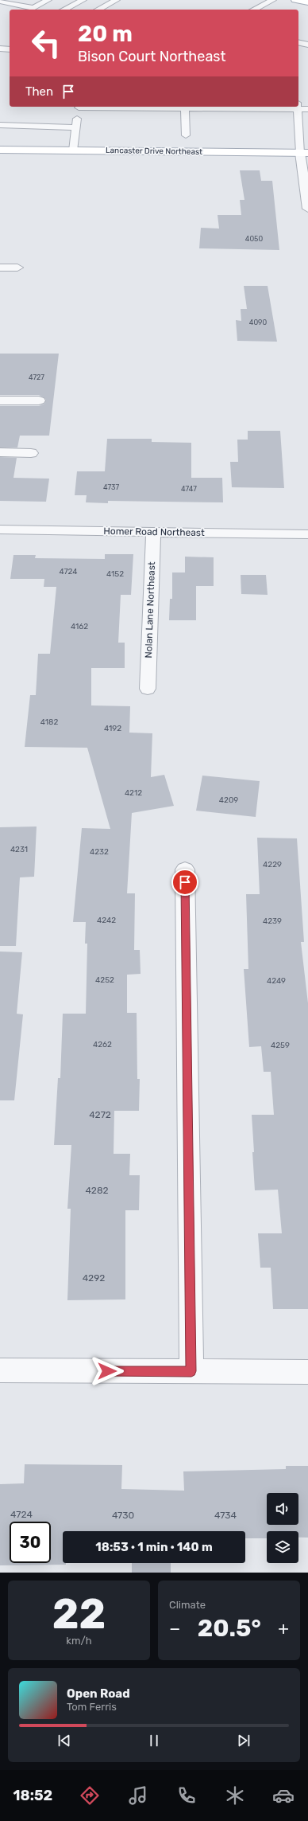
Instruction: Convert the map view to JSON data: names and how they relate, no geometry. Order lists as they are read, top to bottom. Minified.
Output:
{"streets":{"main road":["Lancaster Drive Northeast"],"street":["Homer Road Northeast","Nolan Lane Northeast"]},"crossings":[["Homer Road Northeast","Nolan Lane Northeast"]],"house_numbers":["4050","4090","4727","4737","4747","4724","4152","4162","4182","4192","4212","4209","4231","4232","4229","4242","4239","4252","4249","4262","4259","4272","4282","4292","4724","4730","4734"],"page":{"turn":["20 m","Bison Court Northeast"],"then":"Then","limit":"30","trip":"18:53 · 1 min · 140 m","tile":[["22","km/h"],"Climate"],"heat":["−","20.5°","+"],"song":["Open Road","Tom Ferris"],"tabs":"18:52"}}
